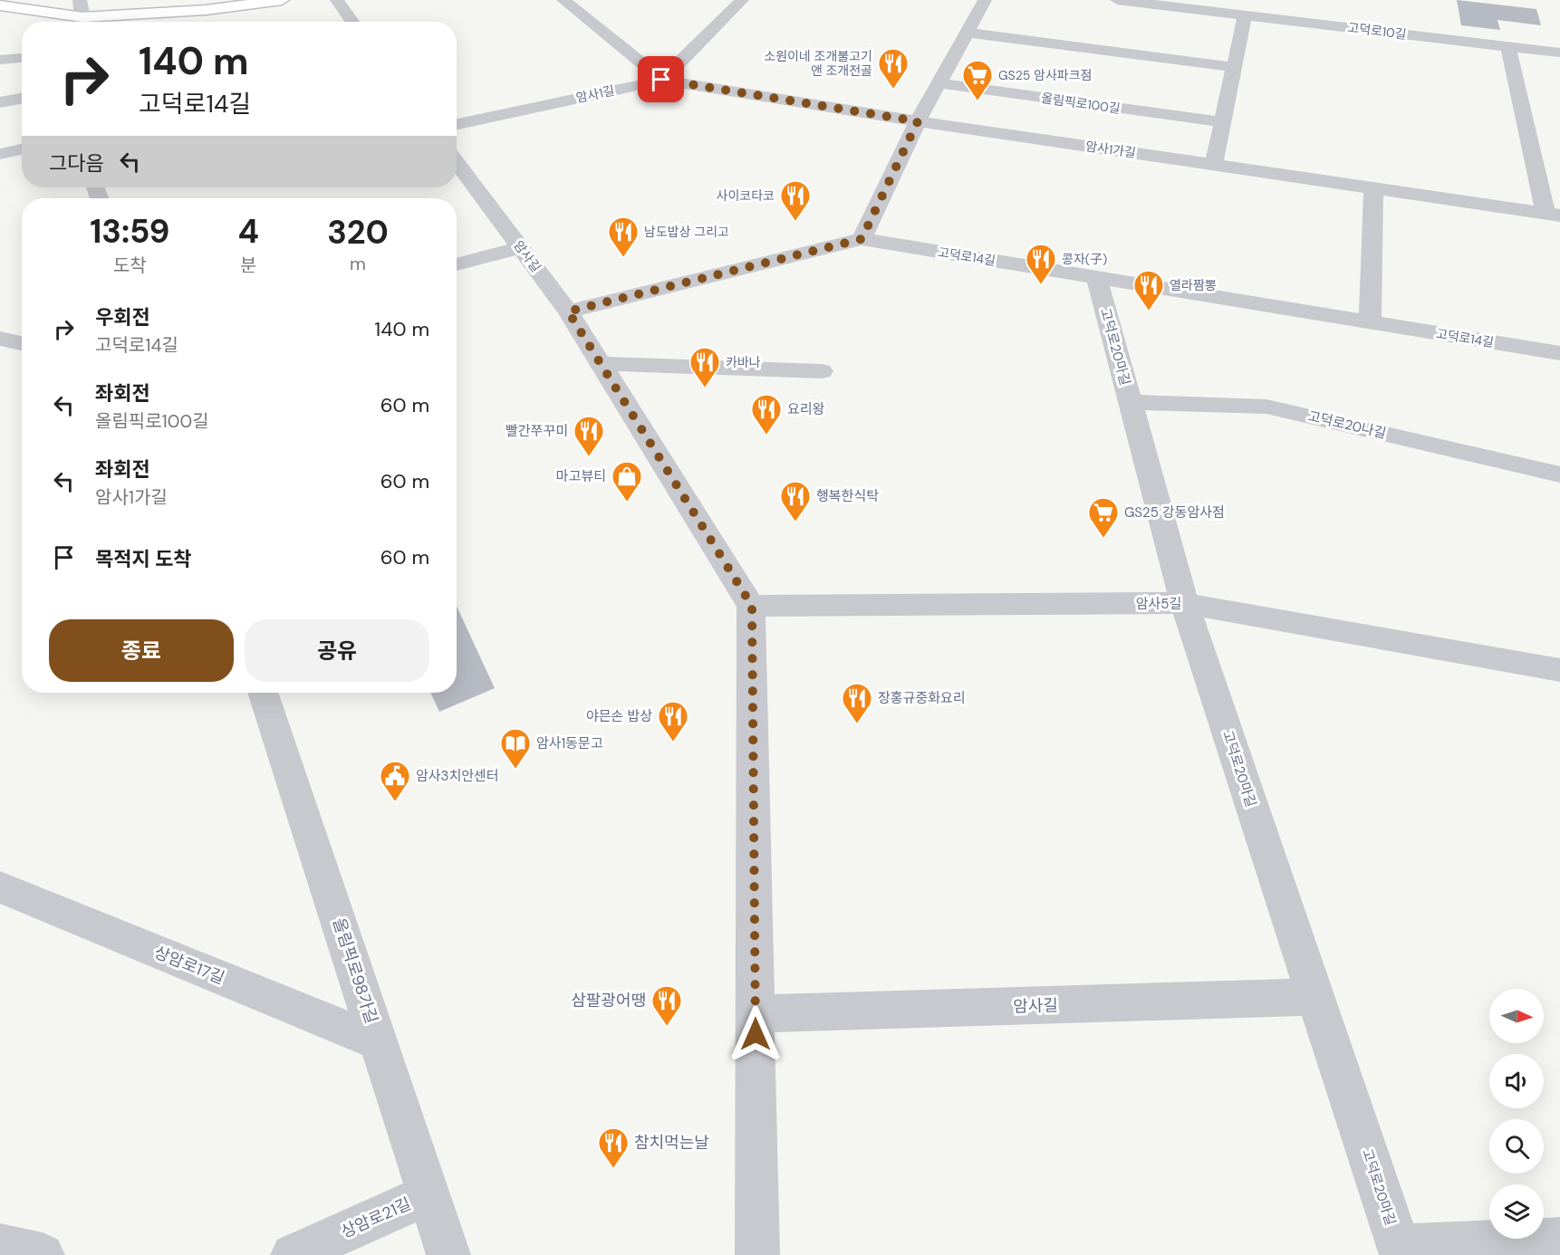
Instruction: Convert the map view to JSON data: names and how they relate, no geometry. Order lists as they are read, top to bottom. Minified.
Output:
{"streets":{"street":["고덕로10길","암사1길","올림픽로100길","암사1가길","암사길","고덕로14길","고덕로20마길","고덕로20나길","암사5길","상암로17길","올림픽로98가길","상암로21길"]},"crossings":[["암사1길","암사1가길"],["암사길","고덕로14길"],["암사길","고덕로20마길"],["암사길","암사5길"],["고덕로14길","고덕로20마길"],["고덕로20마길","고덕로20나길"],["고덕로20마길","암사5길"],["상암로17길","올림픽로98가길"],["올림픽로98가길","상암로21길"]],"places":{"restaurant":["소원이네 조개불고기 앤 조개전골","사이코타코","남도밥상 그리고","콩자(子)","열라짬뽕","카바나","요리왕","빨간쭈꾸미","행복한식탁","장홍규중화요리","야믄손 밥상","삼팔광어땡","참치먹는날"],"supermarket":["GS25 암사파크점","GS25 강동암사점"],"shop":["마고뷰티"],"library":["암사1동문고"],"public building":["암사3치안센터"]},"north":"right","page":{"turn":["140 m","고덕로14길"],"then":"그다음","eta":["13:59","도착","4","분","320","m"],"list":[{"name":"우회전","note":"고덕로14길","value":"140 m"},{"name":"좌회전","note":"올림픽로100길","value":"60 m"},{"name":"좌회전","note":"암사1가길","value":"60 m"},{"name":"목적지 도착","value":"60 m"}],"buttons":["종료","공유"]}}
